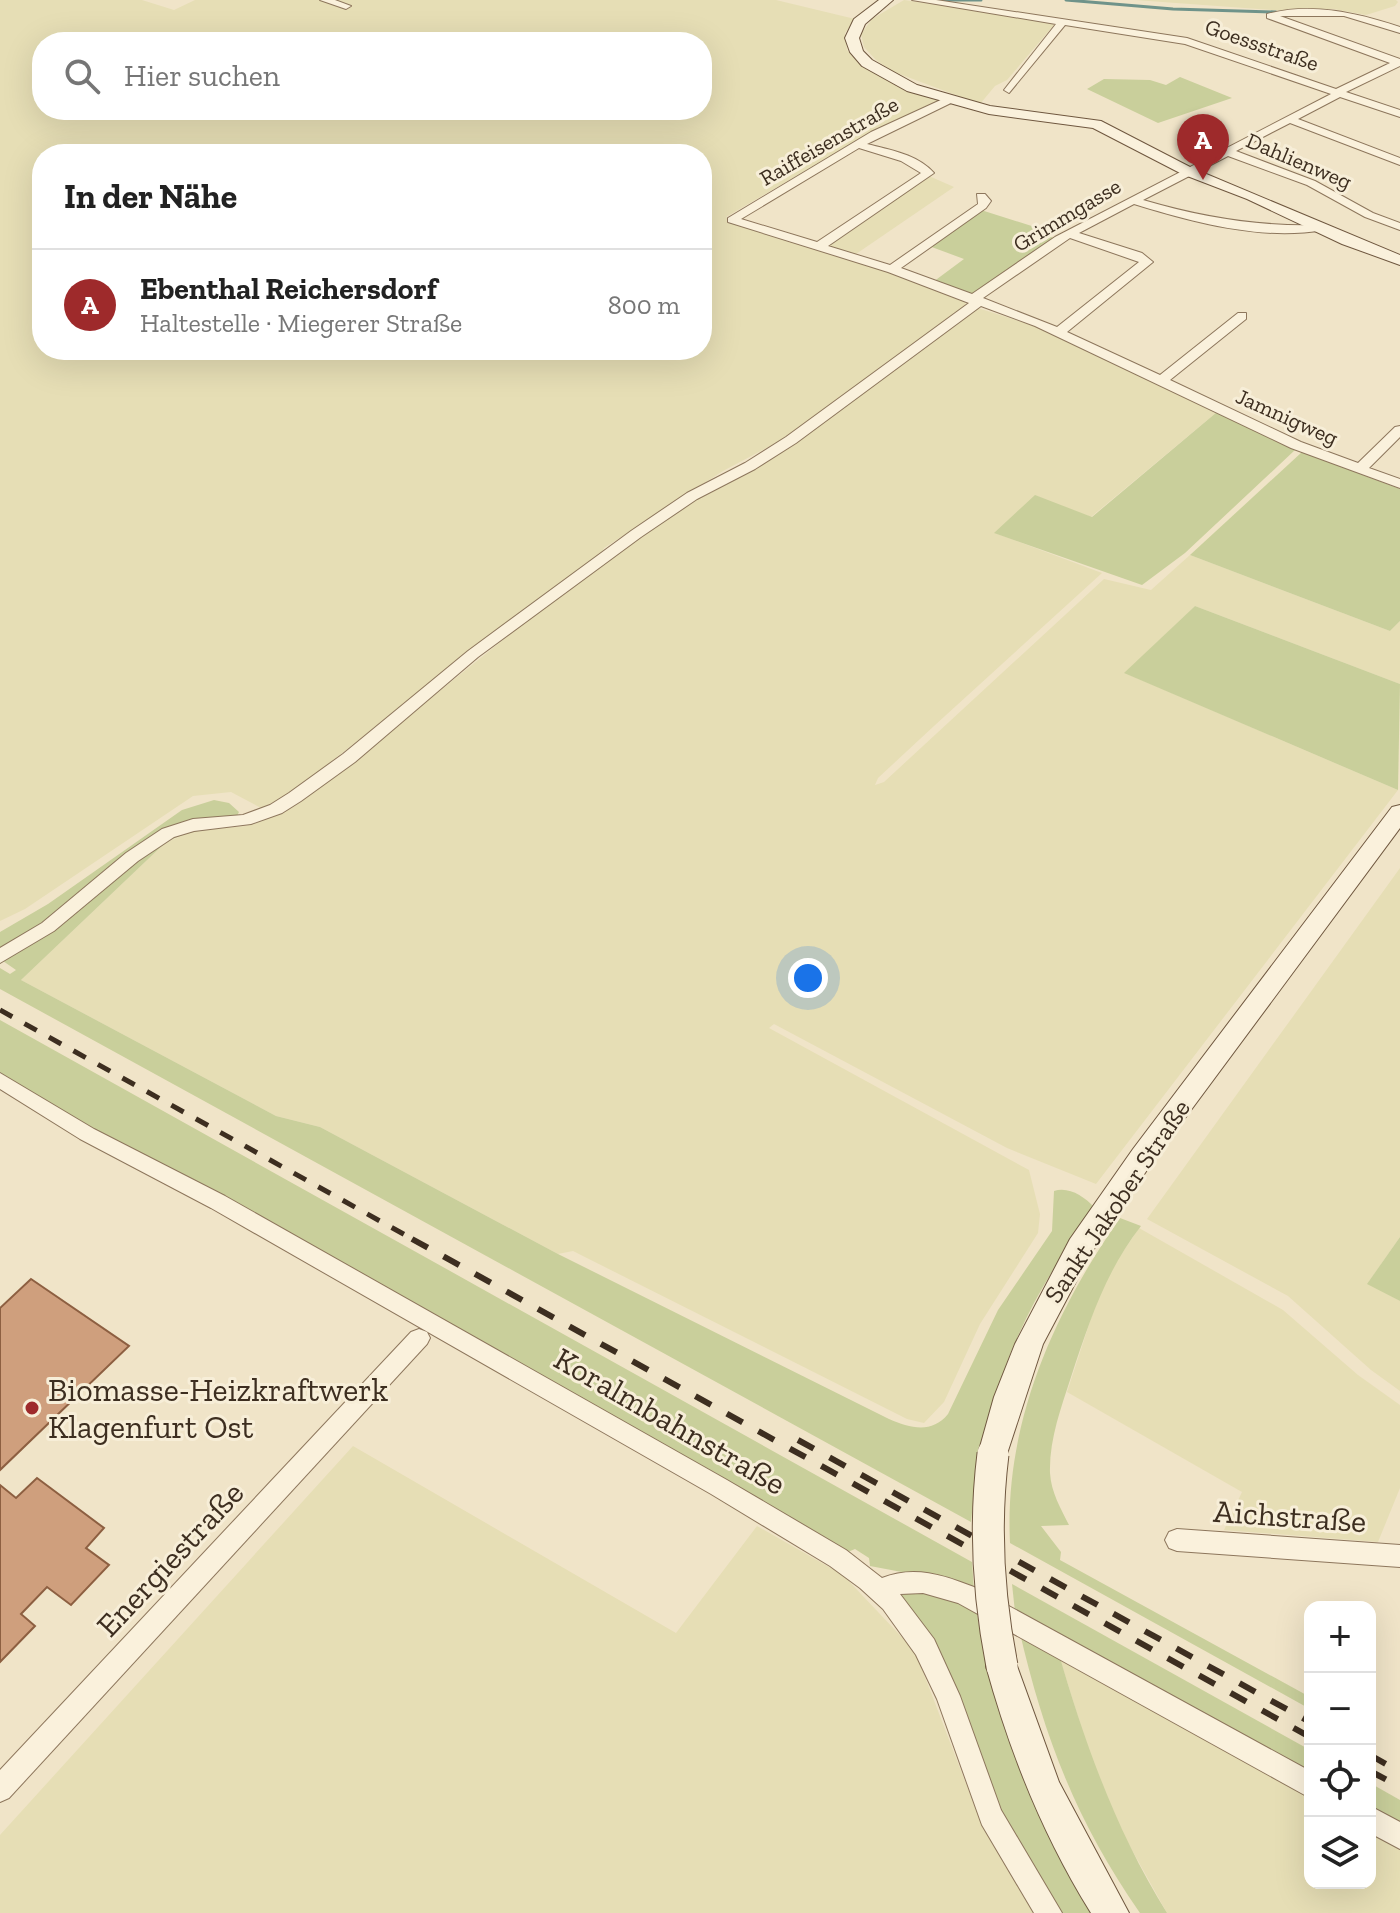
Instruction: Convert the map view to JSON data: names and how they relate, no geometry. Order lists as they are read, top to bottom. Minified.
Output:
{"streets":{"main road":["Sankt Jakober Straße"],"street":["Goessstraße","Raiffeisenstraße","Dahlienweg","Grimmgasse","Jamnigweg","Koralmbahnstraße","Aichstraße","Energiestraße"]},"crossings":[["Goessstraße","Grimmgasse"],["Raiffeisenstraße","Jamnigweg"],["Dahlienweg","Grimmgasse"],["Grimmgasse","Jamnigweg"]],"places":["Biomasse-Heizkraftwerk Klagenfurt Ost"],"page":{"search":"Hier suchen","pins":"A","heading":"In der Nähe","list":[{"mark":"A","name":"Ebenthal Reichersdorf","note":"Haltestelle · Miegerer Straße","value":"800 m"}],"map_buttons":["+","−"]}}
